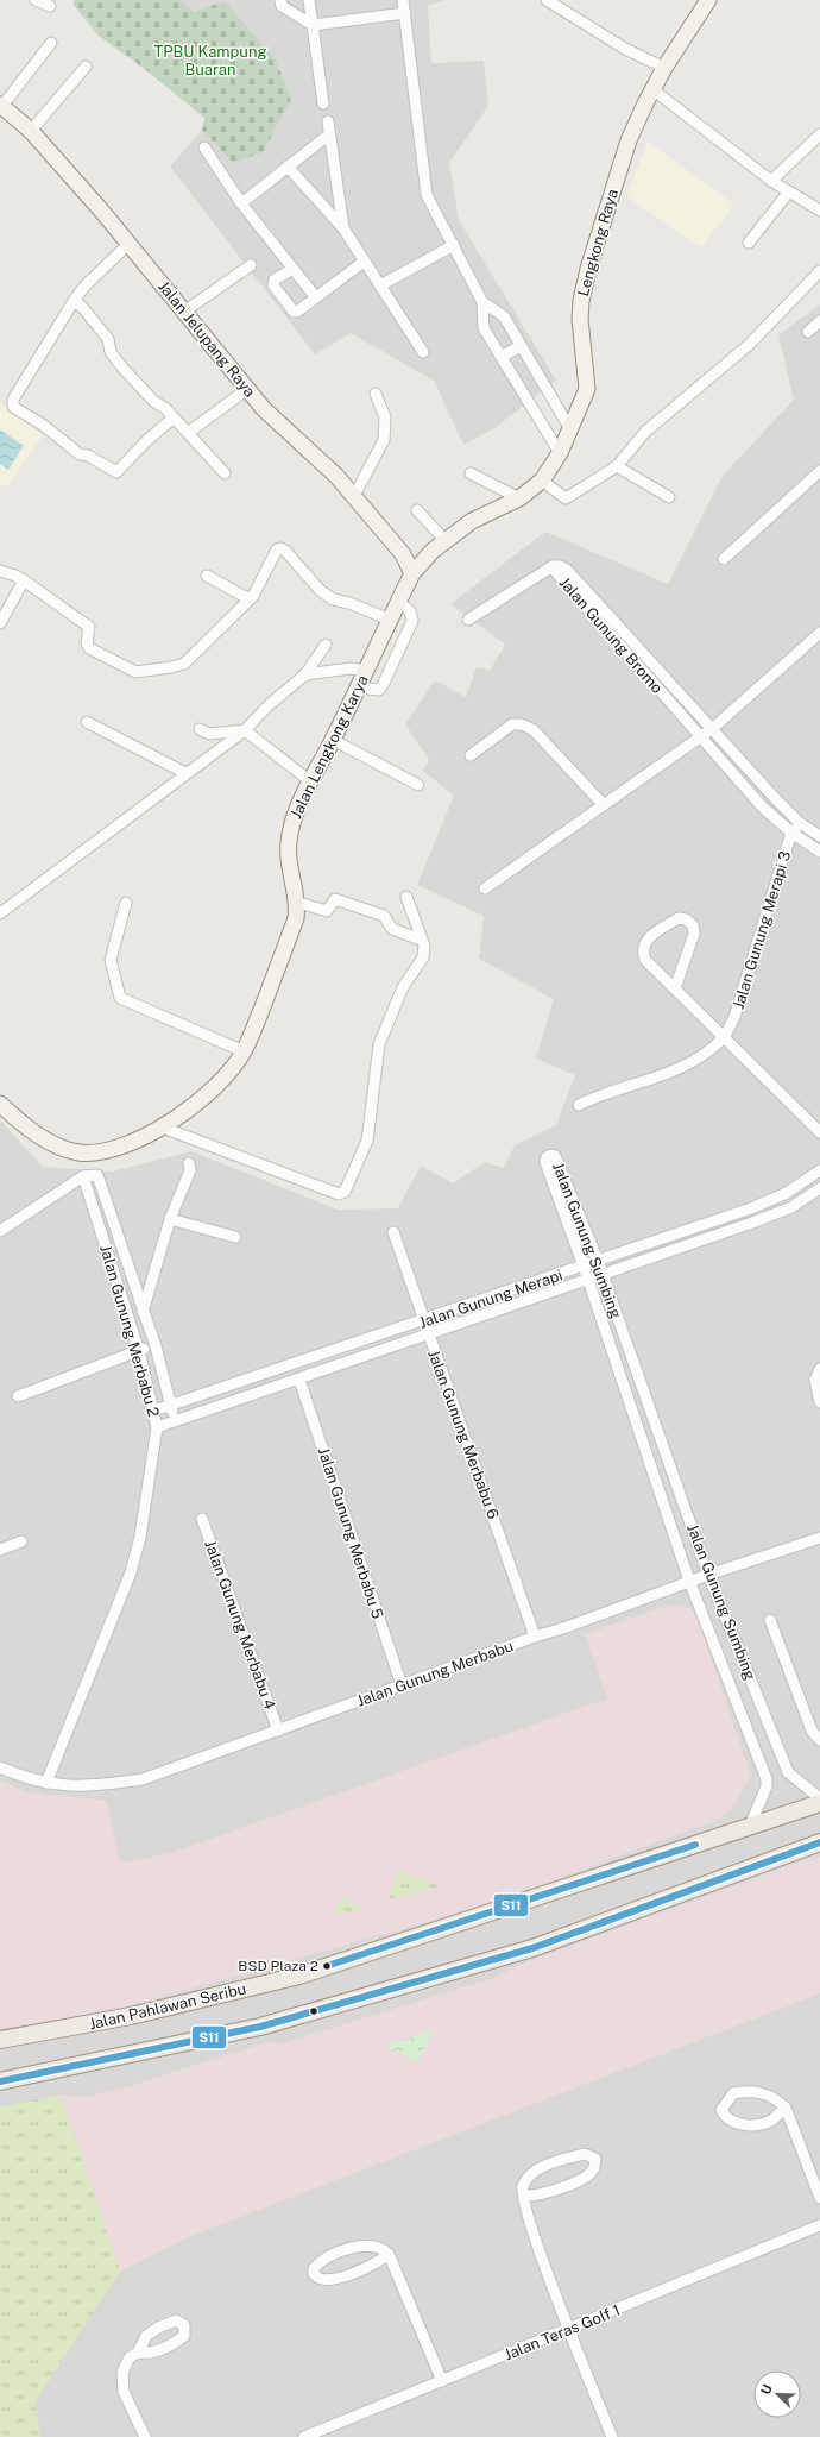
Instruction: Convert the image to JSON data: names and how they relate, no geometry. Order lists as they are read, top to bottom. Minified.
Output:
{"streets":{"main road":["Jalan Pahlawan Seribu"],"street":["Lengkong Raya","Jalan Jelupang Raya","Jalan Gunung Bromo","Jalan Lengkong Karya","Jalan Gunung Merapi 3","Jalan Gunung Sumbing","Jalan Gunung Merapi","Jalan Gunung Merbabu 2","Jalan Gunung Merbabu 6","Jalan Gunung Merbabu 5","Jalan Gunung Merbabu 4","Jalan Gunung Merbabu","Jalan Teras Golf 1"]},"crossings":[["Lengkong Raya","Jalan Jelupang Raya"],["Lengkong Raya","Jalan Lengkong Karya"],["Jalan Jelupang Raya","Jalan Lengkong Karya"],["Jalan Gunung Bromo","Jalan Gunung Merapi 3"],["Jalan Gunung Sumbing","Jalan Gunung Merapi"],["Jalan Gunung Sumbing","Jalan Gunung Merbabu"],["Jalan Gunung Sumbing","Jalan Pahlawan Seribu"],["Jalan Gunung Merapi","Jalan Gunung Merbabu 2"],["Jalan Gunung Merapi","Jalan Gunung Merbabu 6"],["Jalan Gunung Merapi","Jalan Gunung Merbabu 5"],["Jalan Gunung Merbabu 2","Jalan Gunung Merbabu"],["Jalan Gunung Merbabu 6","Jalan Gunung Merbabu"],["Jalan Gunung Merbabu 5","Jalan Gunung Merbabu"],["Jalan Gunung Merbabu 4","Jalan Gunung Merbabu"]],"parks":["TPBU Kampung Buaran"],"places":["BSD Plaza 2"],"lines":["transit line S11"],"north":"top left"}
